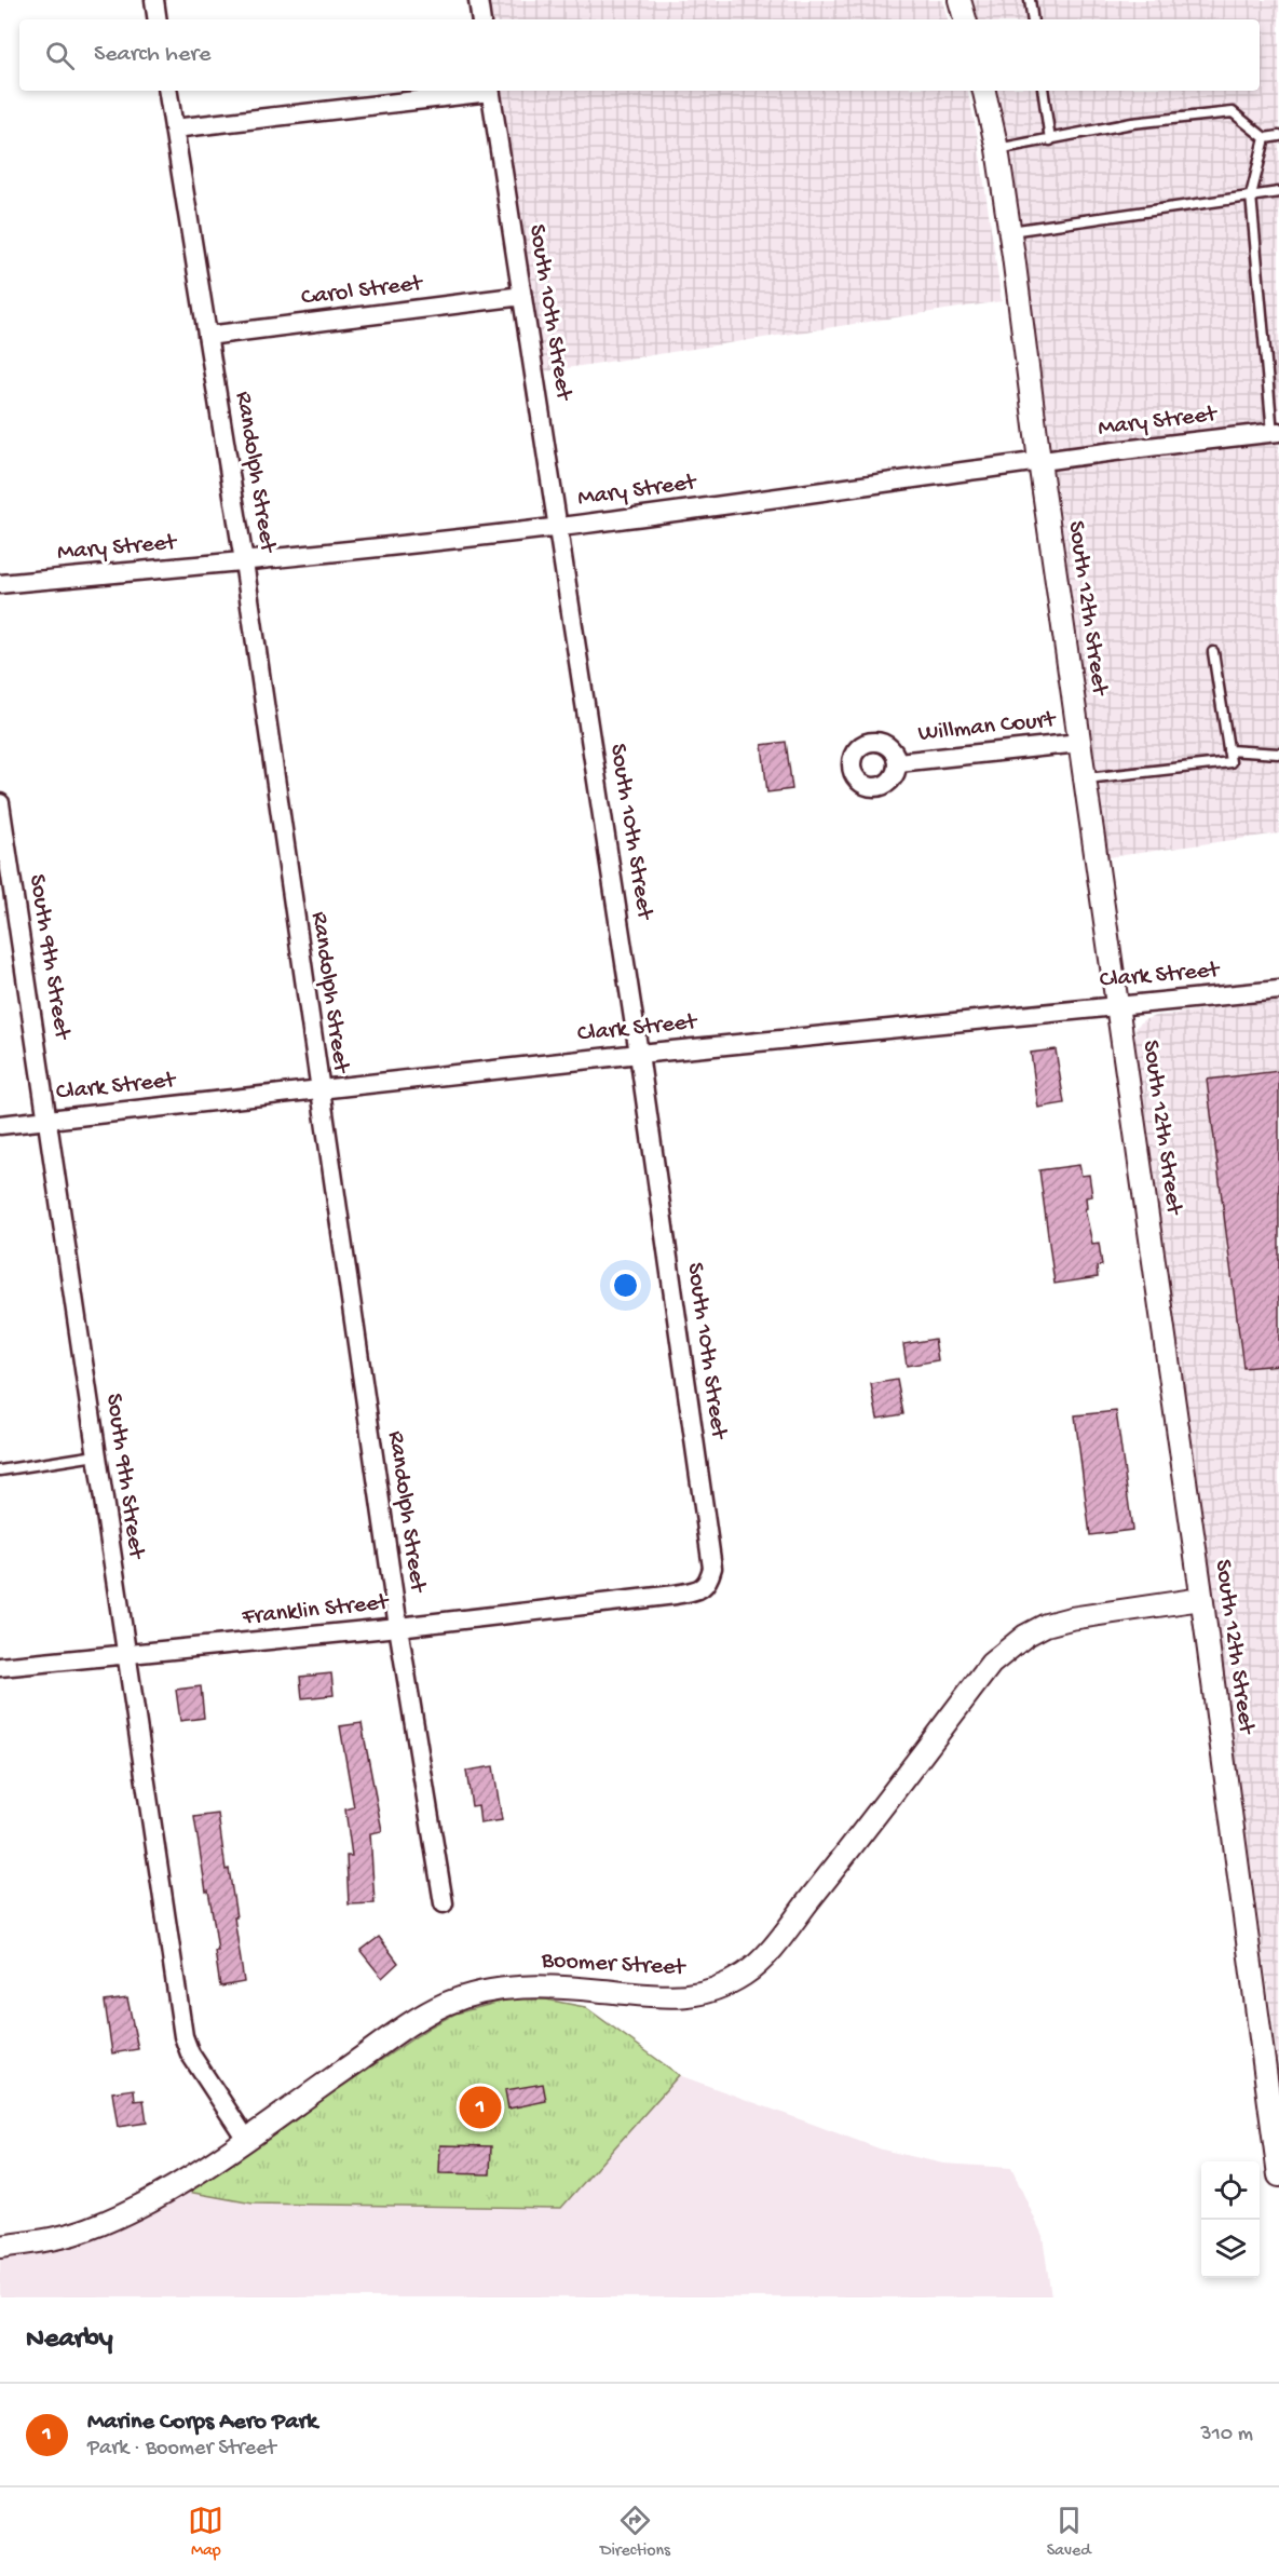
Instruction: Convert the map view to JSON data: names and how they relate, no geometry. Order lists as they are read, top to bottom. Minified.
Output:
{"streets":{"street":["Carol Street","South 10th Street","Mary Street","Randolph Street","South 12th Street","Willman Court","South 9th Street","Clark Street","Franklin Street","Boomer Street"]},"crossings":[["Carol Street","South 10th Street"],["Carol Street","Randolph Street"],["South 10th Street","Mary Street"],["South 10th Street","Clark Street"],["South 10th Street","Franklin Street"],["Mary Street","Randolph Street"],["Mary Street","South 12th Street"],["Randolph Street","Clark Street"],["Randolph Street","Franklin Street"],["South 12th Street","Willman Court"],["South 12th Street","Clark Street"],["South 12th Street","Boomer Street"],["South 9th Street","Clark Street"],["South 9th Street","Franklin Street"],["South 9th Street","Boomer Street"]],"page":{"search":"Search here","pins":"1","heading":"Nearby","list":[{"mark":"1","name":"Marine Corps Aero Park","note":"Park · Boomer Street","value":"310 m"}],"nav":["Map","Directions","Saved"]}}
